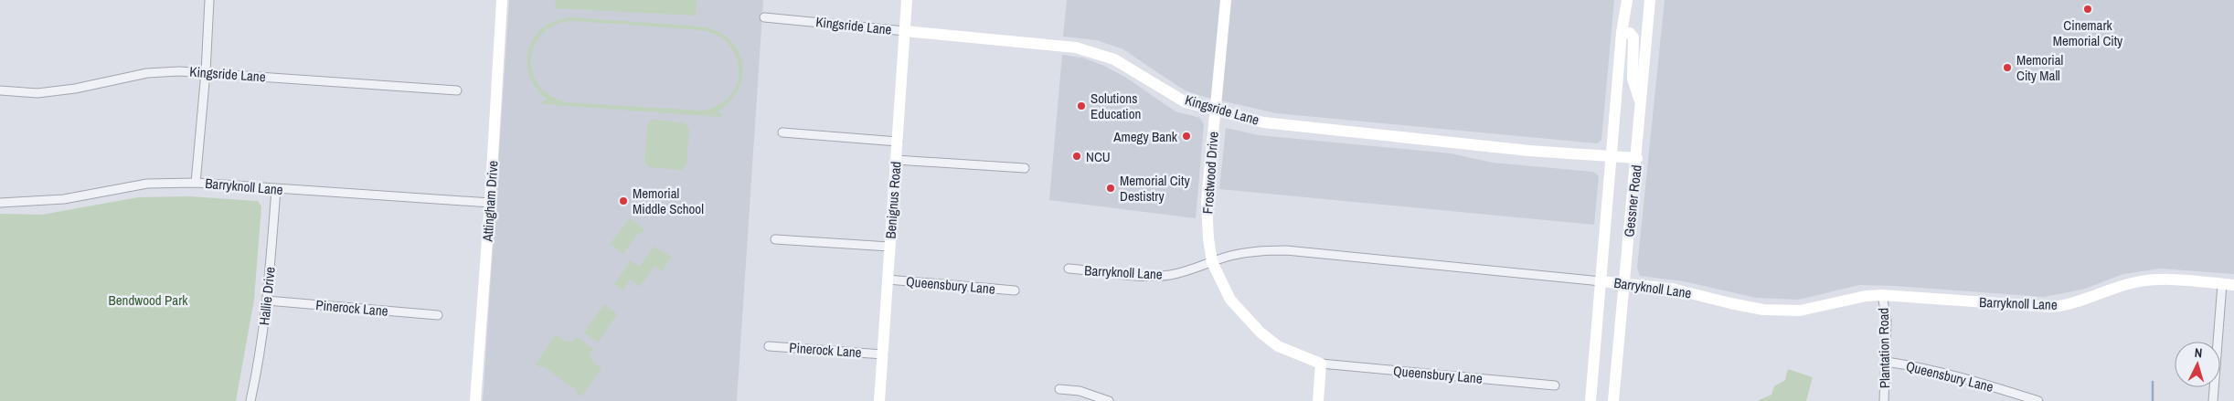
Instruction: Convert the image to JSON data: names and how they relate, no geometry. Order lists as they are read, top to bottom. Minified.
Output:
{"streets":{"street":["Kingsride Lane","Frostwood Drive","Barryknoll Lane","Benignus Road","Attingham Drive","Gessner Road","Queensbury Lane","Hallie Drive","Pinerock Lane","Plantation Road"]},"crossings":[["Kingsride Lane","Frostwood Drive"],["Kingsride Lane","Benignus Road"],["Kingsride Lane","Gessner Road"],["Frostwood Drive","Barryknoll Lane"],["Frostwood Drive","Queensbury Lane"],["Barryknoll Lane","Attingham Drive"],["Barryknoll Lane","Gessner Road"],["Barryknoll Lane","Hallie Drive"],["Barryknoll Lane","Plantation Road"],["Benignus Road","Queensbury Lane"],["Benignus Road","Pinerock Lane"],["Queensbury Lane","Plantation Road"],["Hallie Drive","Pinerock Lane"]],"parks":["Bendwood Park"],"places":["Cinemark Memorial City","Memorial City Mall","Solutions Education","Amegy Bank","NCU","Memorial City Destistry","Memorial Middle School"],"north":"top"}
